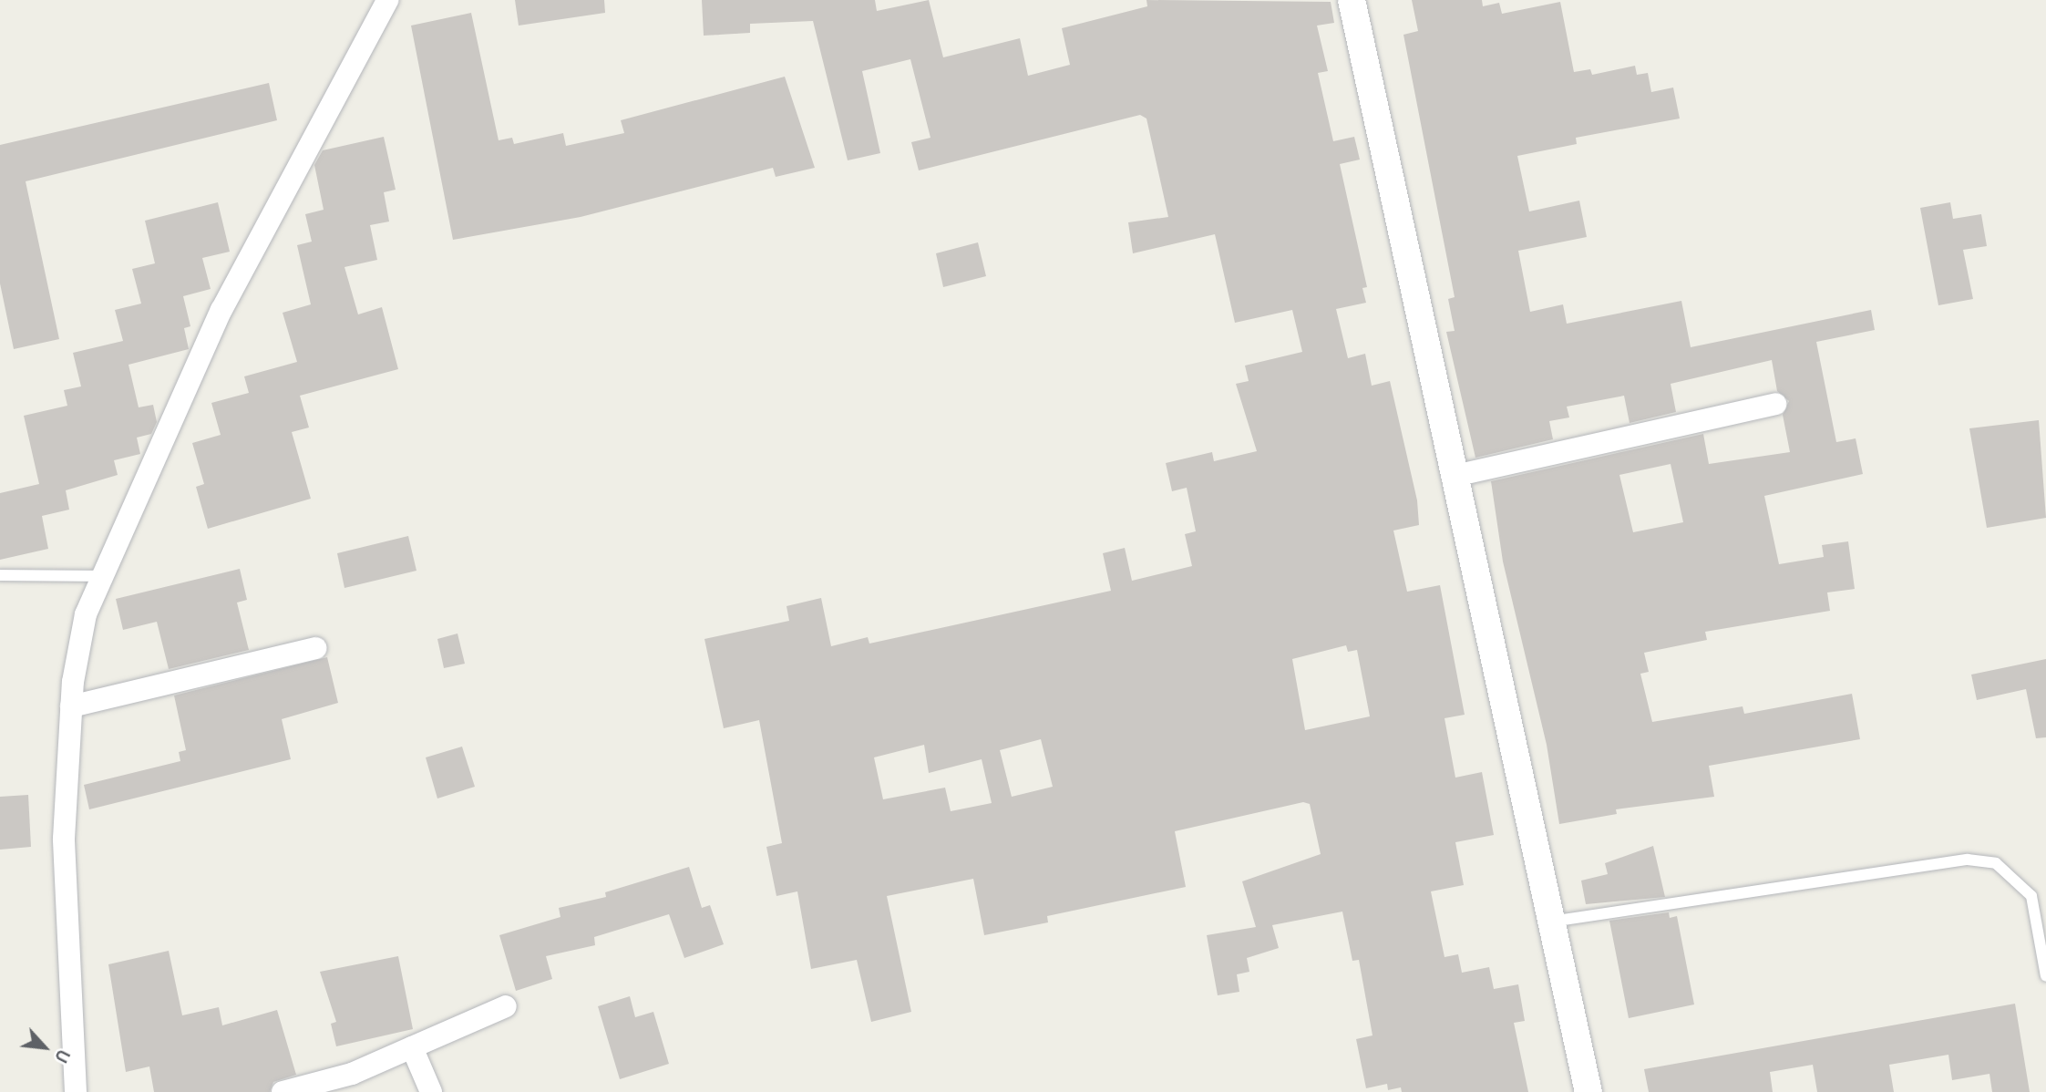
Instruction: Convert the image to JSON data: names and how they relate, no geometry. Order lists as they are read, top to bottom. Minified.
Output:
{"north":"bottom right"}
